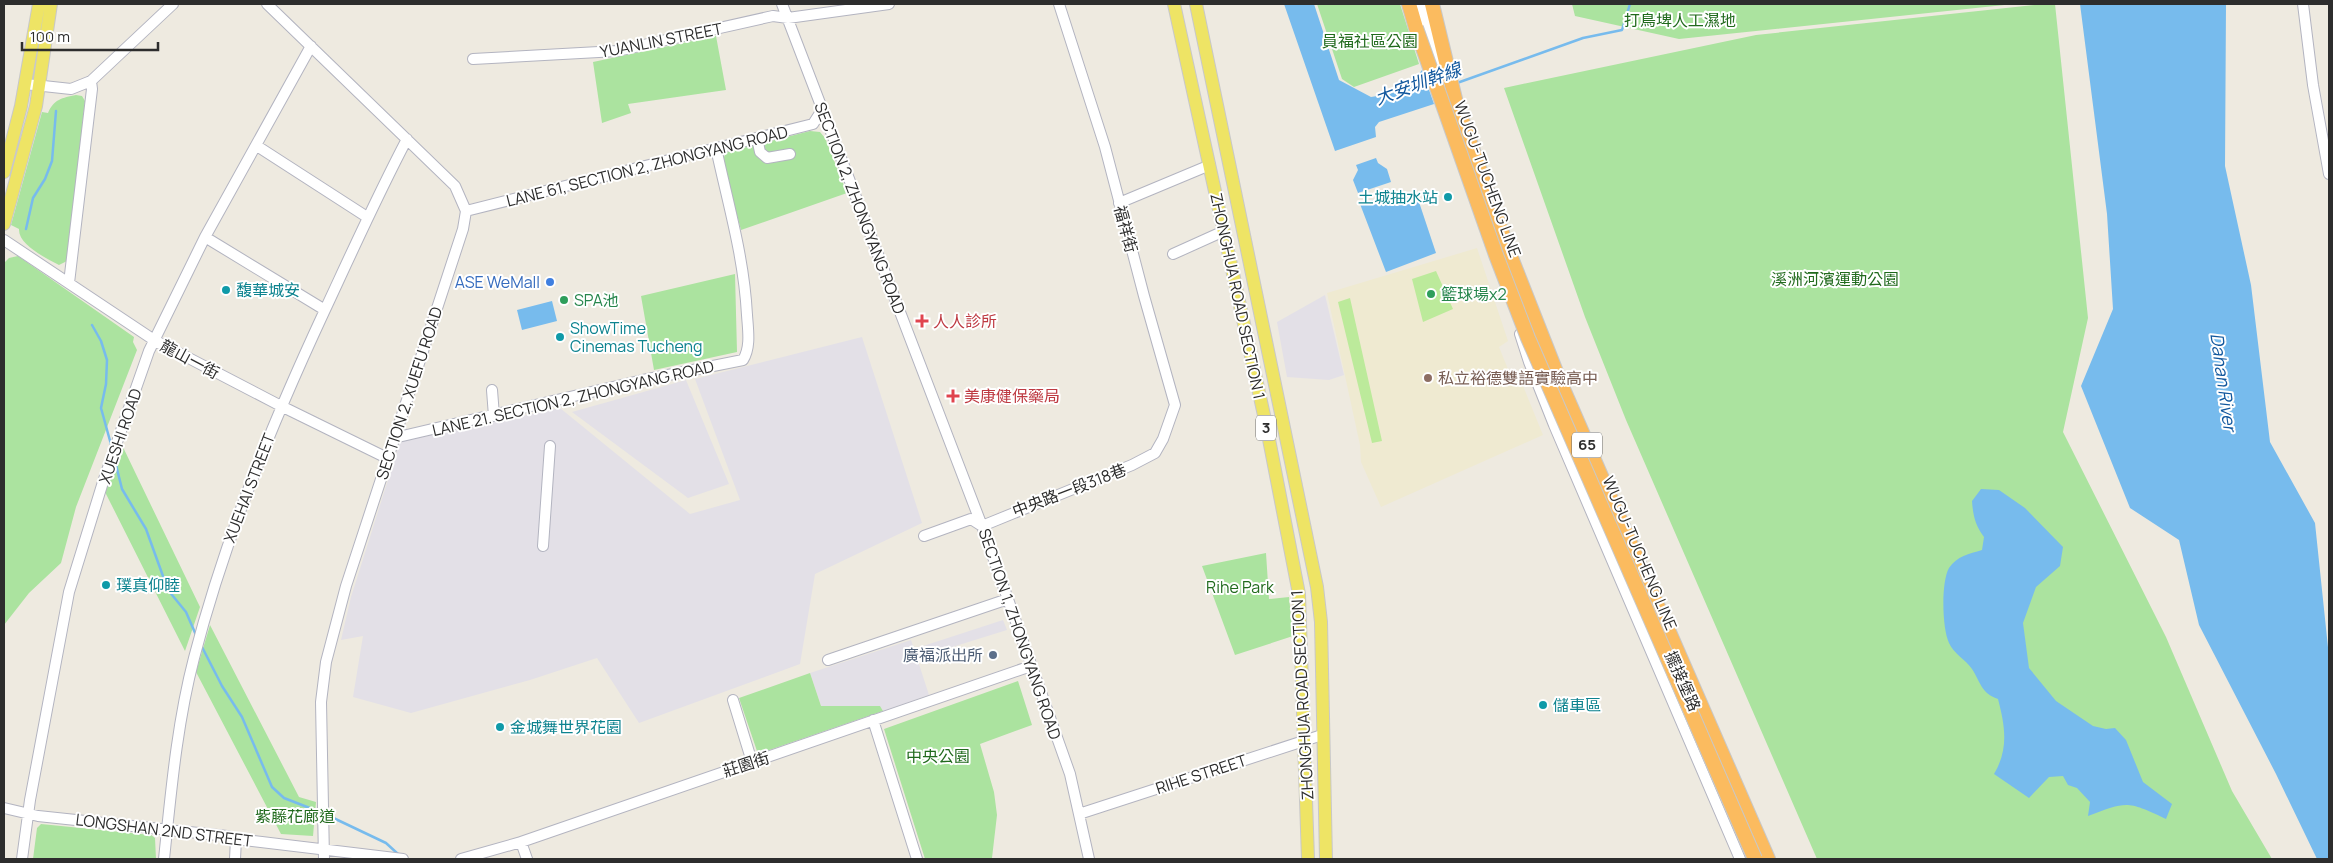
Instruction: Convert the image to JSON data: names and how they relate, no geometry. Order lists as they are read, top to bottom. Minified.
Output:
{"streets":{"highway":["WUGU-TUCHENG LINE","65"],"main road":["ZHONGHUA ROAD SECTION 1","3"],"street":["YUANLIN STREET","LANE 61, SECTION 2, ZHONGYANG ROAD","SECTION 2, ZHONGYANG ROAD","福祥街","龍山一街","SECTION 2, XUEFU ROAD","LANE 21. SECTION 2, ZHONGYANG ROAD","XUESHI ROAD","XUEHAI STREET","中央路一段318巷","SECTION 1, ZHONGYANG ROAD","擺接堡路","莊園街","RIHE STREET","LONGSHAN 2ND STREET"]},"crossings":[["YUANLIN STREET","SECTION 2, ZHONGYANG ROAD"],["LANE 61, SECTION 2, ZHONGYANG ROAD","SECTION 2, ZHONGYANG ROAD"],["LANE 61, SECTION 2, ZHONGYANG ROAD","SECTION 2, XUEFU ROAD"],["LANE 61, SECTION 2, ZHONGYANG ROAD","LANE 21. SECTION 2, ZHONGYANG ROAD"],["SECTION 2, ZHONGYANG ROAD","SECTION 1, ZHONGYANG ROAD"],["福祥街","中央路一段318巷"],["ZHONGHUA ROAD SECTION 1","RIHE STREET"],["龍山一街","SECTION 2, XUEFU ROAD"],["龍山一街","XUESHI ROAD"],["龍山一街","XUEHAI STREET"],["SECTION 2, XUEFU ROAD","LANE 21. SECTION 2, ZHONGYANG ROAD"],["SECTION 2, XUEFU ROAD","LONGSHAN 2ND STREET"],["XUESHI ROAD","LONGSHAN 2ND STREET"],["XUEHAI STREET","LONGSHAN 2ND STREET"],["中央路一段318巷","SECTION 1, ZHONGYANG ROAD"],["SECTION 1, ZHONGYANG ROAD","莊園街"],["SECTION 1, ZHONGYANG ROAD","RIHE STREET"]],"water":["大安圳幹線","Dahan River"],"parks":["打鳥埤人工濕地","員福社區公園","溪洲河濱運動公園","Rihe Park","中央公園","紫藤花廊道"],"places":{"other":["土城抽水站","ASE WeMall","馥華城安","籃球場x2","SPA池","ShowTime Cinemas Tucheng","私立裕德雙語實驗高中","璞真仰睦","廣福派出所","儲車區","金城舞世界花園"],"health":["人人診所","美康健保藥局"]},"scale_bar":"100 m"}
